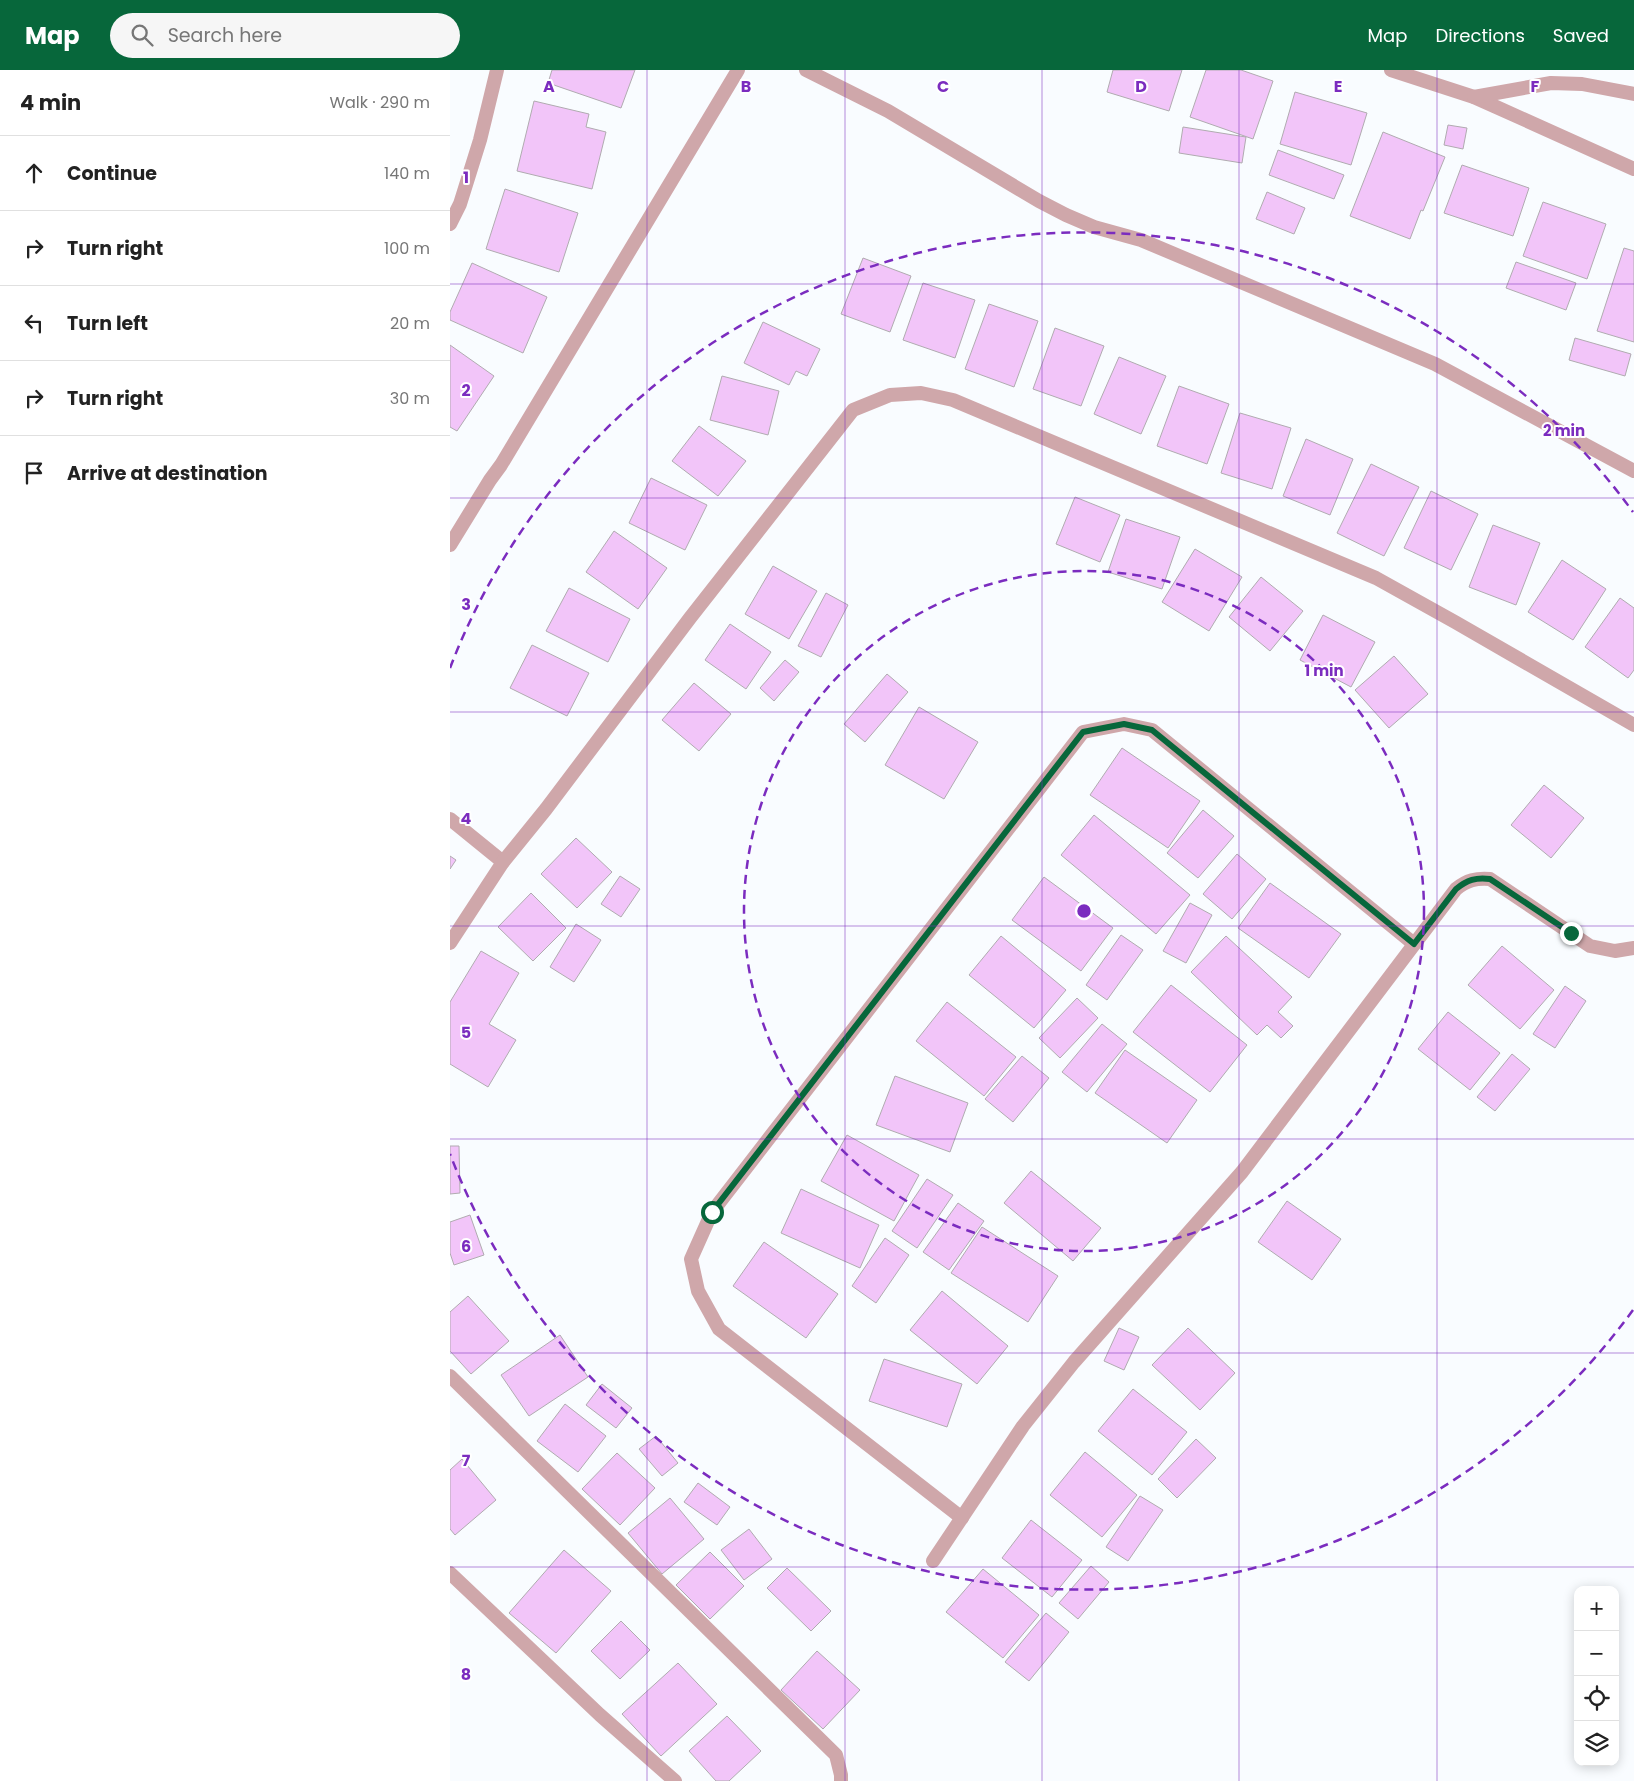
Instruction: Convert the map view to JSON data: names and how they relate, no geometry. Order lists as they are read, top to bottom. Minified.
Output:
{"page":{"header":"Map","search":"Search here","nav":["Map","Directions","Saved"],"heading":["4 min","Walk · 290 m"],"list":[["Continue","140 m"],["Turn right","100 m"],["Turn left","20 m"],["Turn right","30 m"],"Arrive at destination"],"map_buttons":["+","−"]},"grid":{"columns":["A","B","C","D","E","F"],"rows":["1","2","3","4","5","6","7","8"]},"rings":["2 min","1 min"]}
